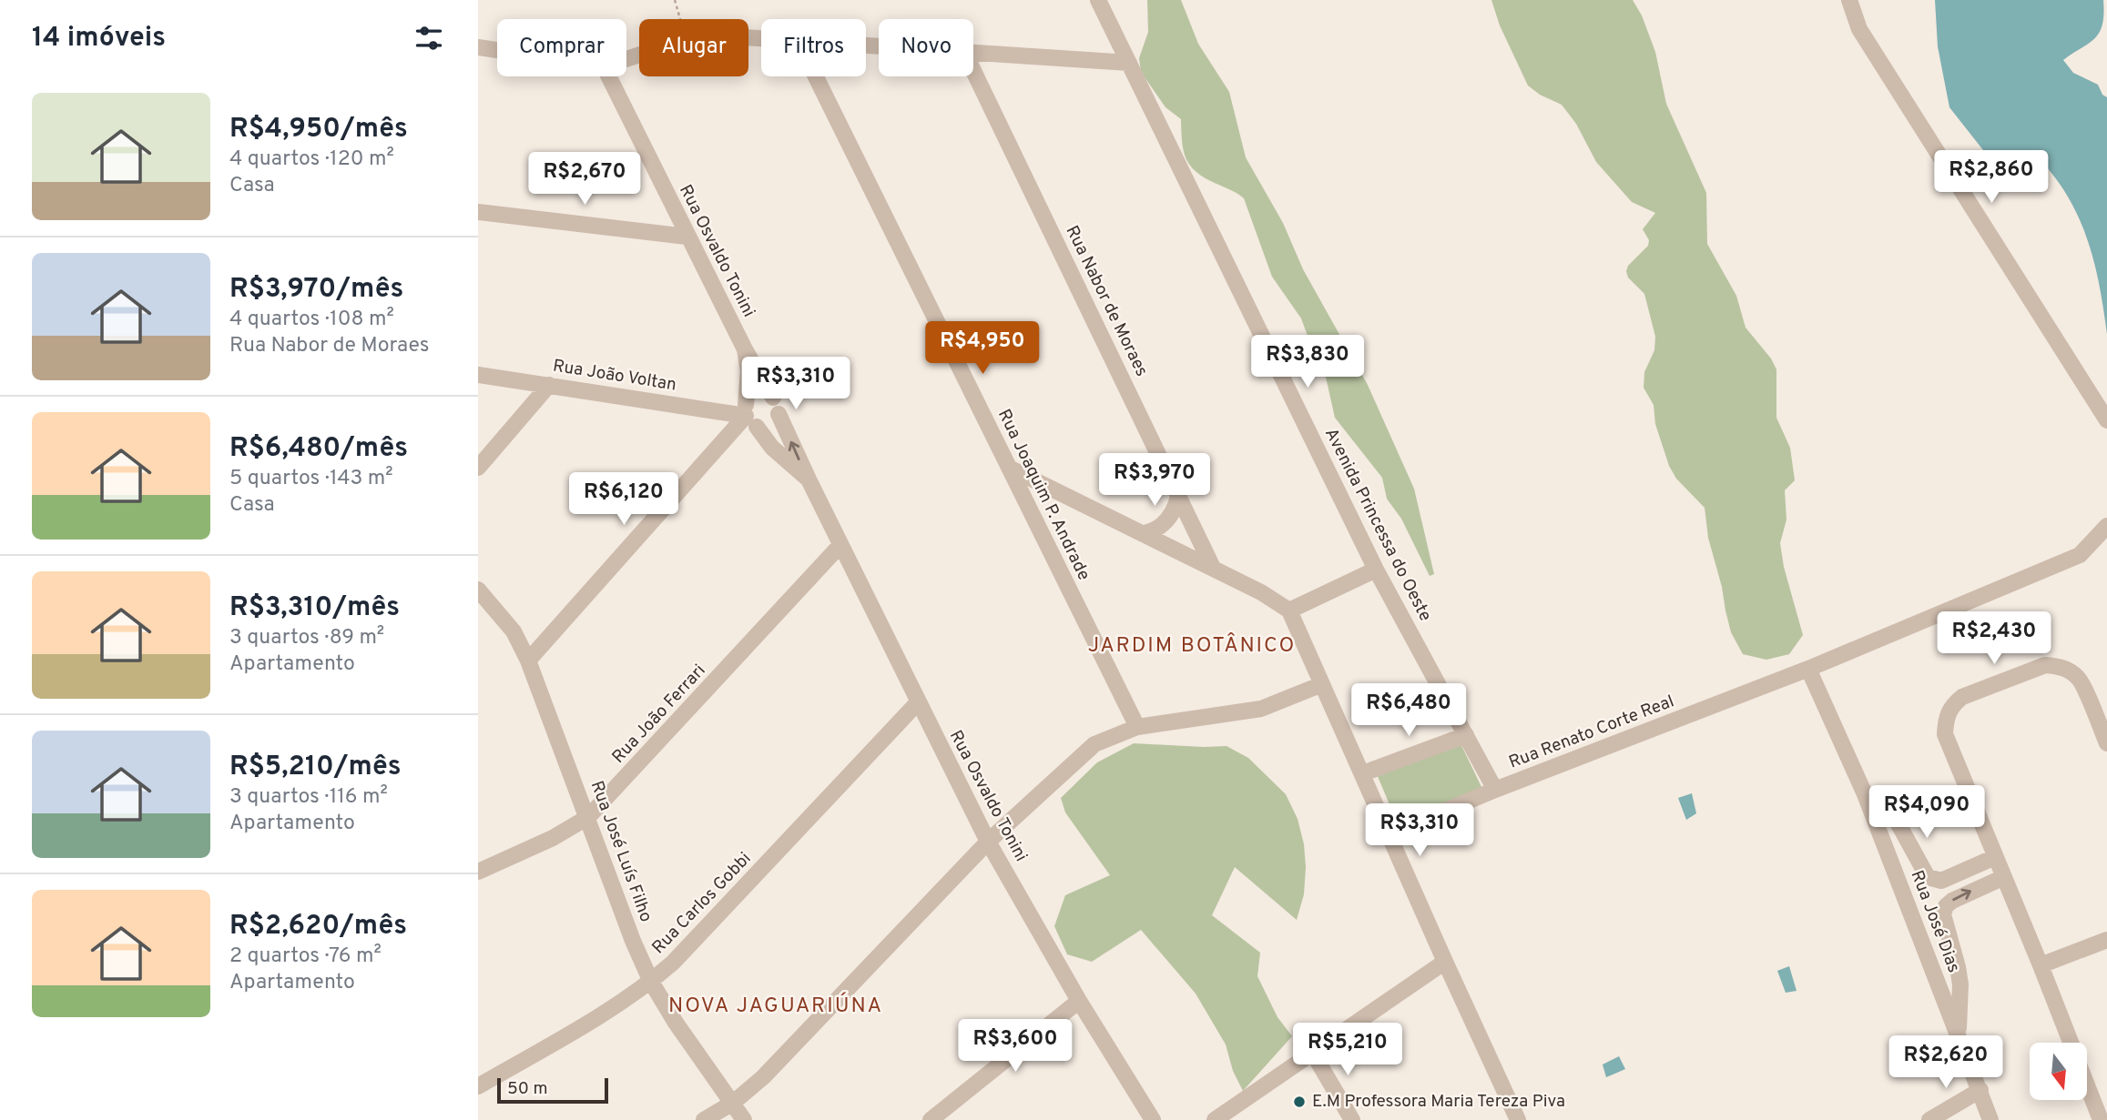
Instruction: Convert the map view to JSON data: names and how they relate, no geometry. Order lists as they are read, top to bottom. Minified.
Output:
{"streets":{"street":["Rua Osvaldo Tonini","Rua Nabor de Moraes","Rua João Voltan","Rua Joaquim P. Andrade","Avenida Princessa do Oeste","Rua João Ferrari","Rua Renato Corte Real","Rua José Luís Filho","Rua Carlos Gobbi","Rua José Dias"]},"crossings":[["Rua Osvaldo Tonini","Rua João Voltan"],["Rua Osvaldo Tonini","Rua João Ferrari"],["Rua Osvaldo Tonini","Rua Carlos Gobbi"],["Avenida Princessa do Oeste","Rua Renato Corte Real"],["Rua João Ferrari","Rua José Luís Filho"],["Rua Renato Corte Real","Rua José Dias"],["Rua José Luís Filho","Rua Carlos Gobbi"]],"districts":["JARDIM BOTÂNICO","NOVA JAGUARIÚNA"],"places":["E.M Professora Maria Tereza Piva"],"scale_bar":"50 m","north":"bottom","page":{"heading":"14 imóveis","chip":["Comprar","Alugar","Filtros","Novo"],"list":[{"name":"R$4,950/mês","note":"4 quartos · 120 m² · Casa"},{"name":"R$3,970/mês","note":"4 quartos · 108 m² · Rua Nabor de Moraes"},{"name":"R$6,480/mês","note":"5 quartos · 143 m² · Casa"},{"name":"R$3,310/mês","note":"3 quartos · 89 m² · Apartamento"},{"name":"R$5,210/mês","note":"3 quartos · 116 m² · Apartamento"},{"name":"R$2,620/mês","note":"2 quartos · 76 m² · Apartamento"}],"price":["R$2,860","R$2,670","R$4,950","R$3,830","R$3,310","R$3,970","R$6,120","R$2,430","R$6,480","R$4,090","R$3,310","R$3,600","R$5,210","R$2,620"],"scale":"50 m"}}
